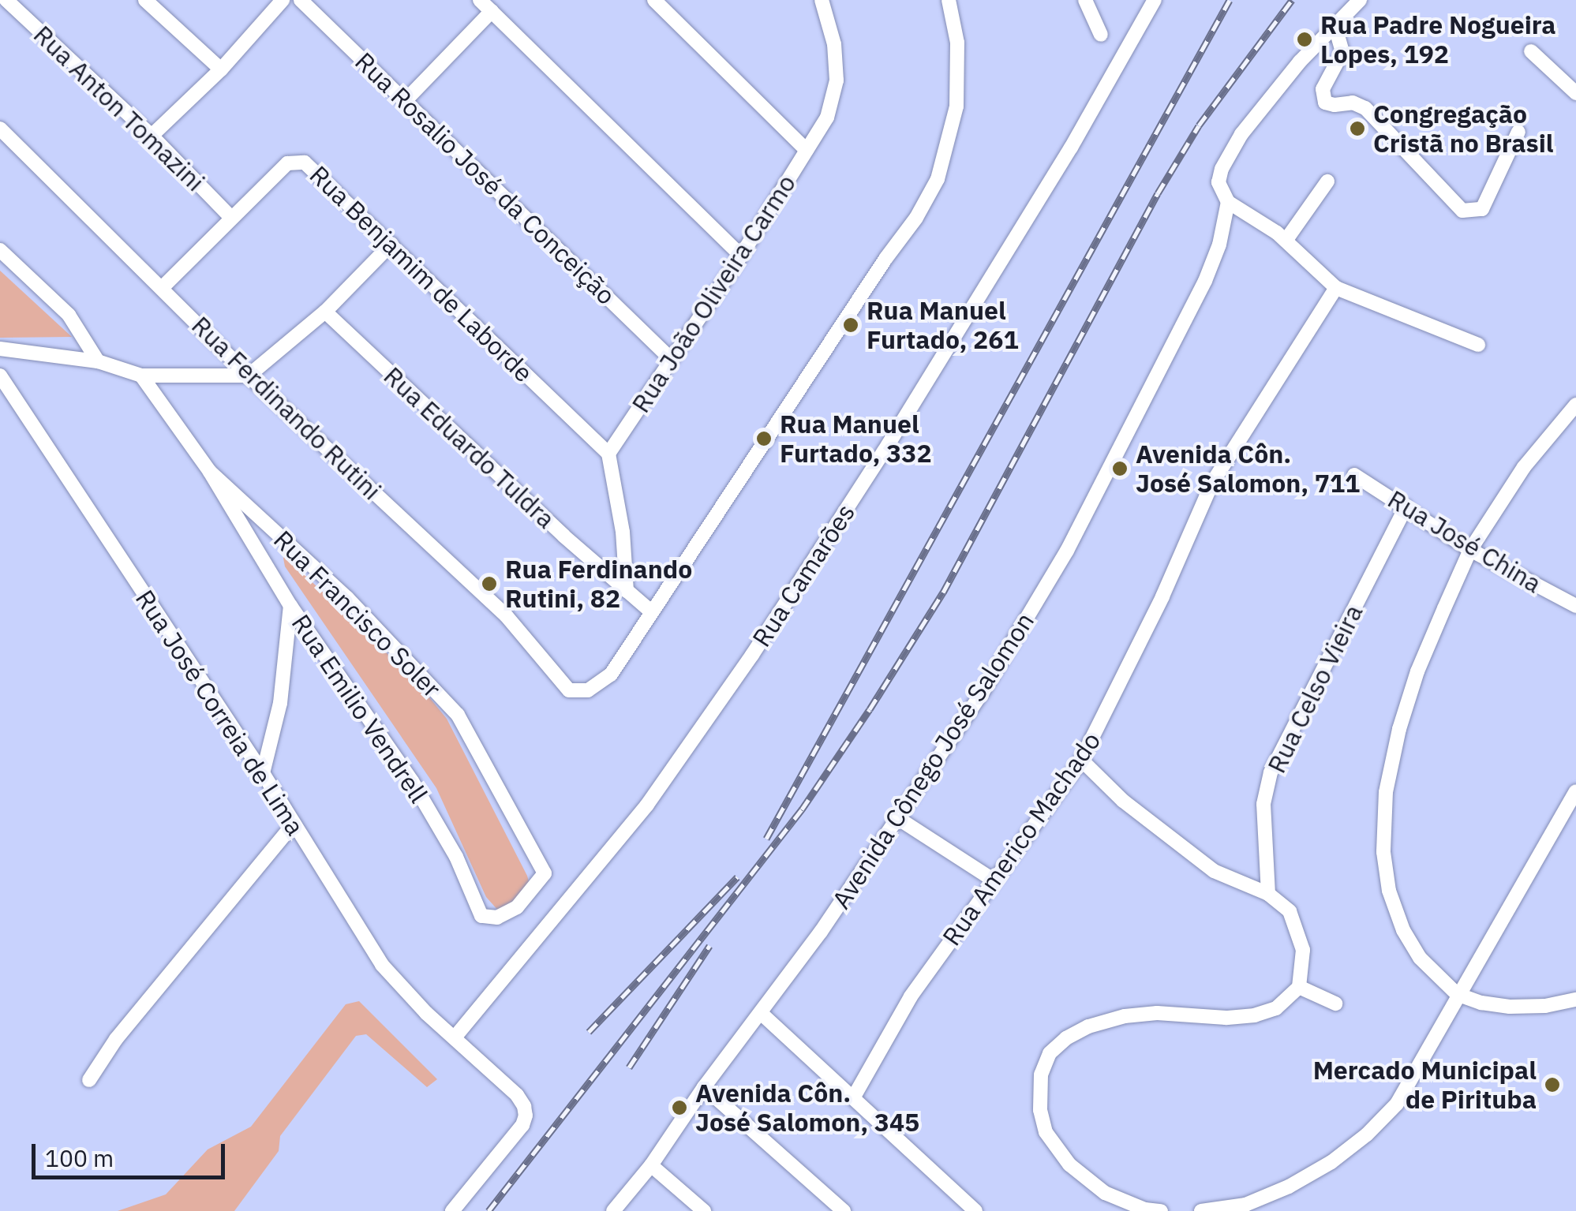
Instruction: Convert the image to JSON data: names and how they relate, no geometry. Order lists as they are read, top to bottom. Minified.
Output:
{"streets":{"street":["Rua Anton Tomazini","Rua Rosalio José da Conceição","Rua Benjamim de Laborde","Rua João Oliveira Carmo","Rua Ferdinando Rutini","Rua Eduardo Tuldra","Rua José China","Rua Camarões","Rua Francisco Soler","Rua Celso Vieira","Rua Emilio Vendrell","Rua José Correia de Lima","Avenida Cônego José Salomon","Rua Americo Machado"]},"crossings":[["Rua Anton Tomazini","Rua Benjamim de Laborde"],["Rua Rosalio José da Conceição","Rua João Oliveira Carmo"],["Rua Benjamim de Laborde","Rua João Oliveira Carmo"],["Rua Benjamim de Laborde","Rua Ferdinando Rutini"],["Rua Ferdinando Rutini","Rua Eduardo Tuldra"],["Rua José China","Rua Celso Vieira"],["Rua Camarões","Rua José Correia de Lima"],["Rua Francisco Soler","Rua Emilio Vendrell"]],"places":["Rua Padre Nogueira Lopes, 192","Congregação Cristã no Brasil","Rua Manuel Furtado, 261","Rua Manuel Furtado, 332","Avenida Côn. José Salomon, 711","Rua Ferdinando Rutini, 82","Mercado Municipal de Pirituba","Avenida Côn. José Salomon, 345"],"scale_bar":"100 m"}
